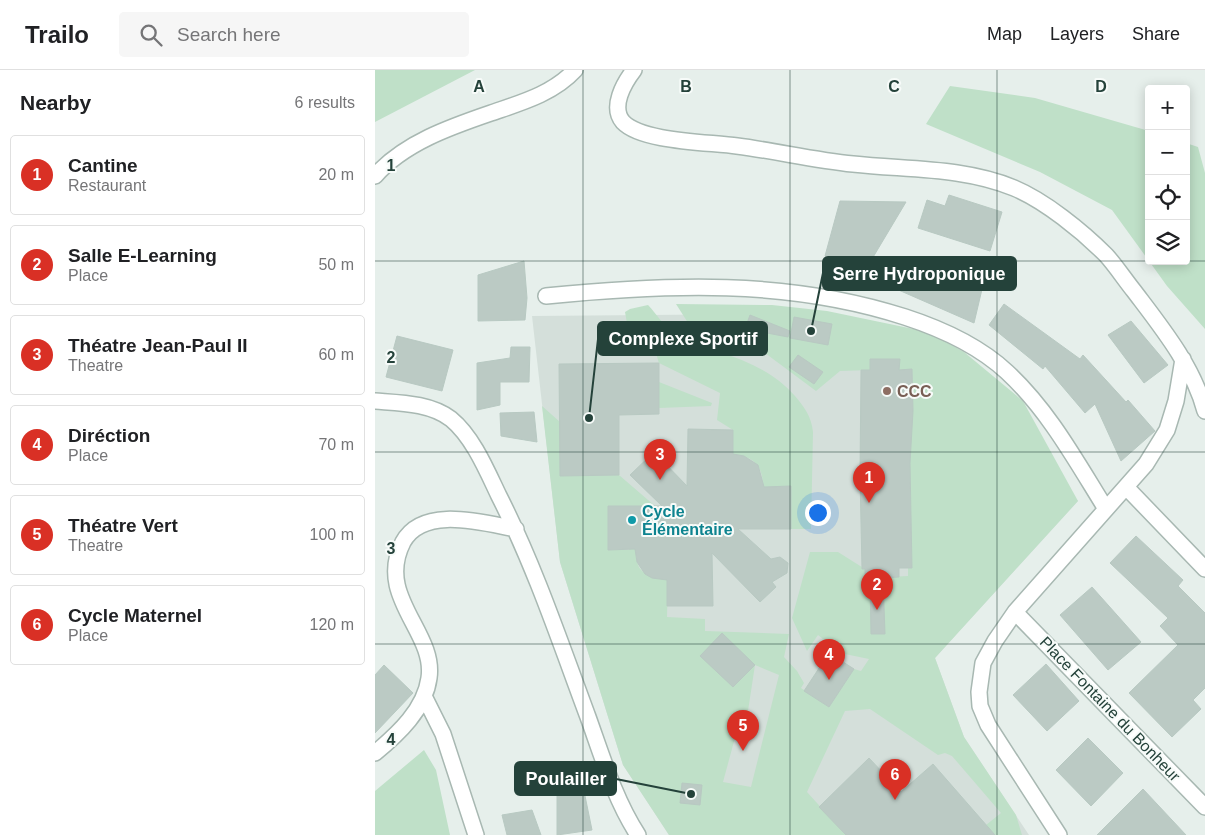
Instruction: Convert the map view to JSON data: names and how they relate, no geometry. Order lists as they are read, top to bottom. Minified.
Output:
{"streets":{"street":["Place Fontaine du Bonheur"]},"places":["Serre Hydroponique","CCC","Complexe Sportif","Cycle Élémentaire","Poulailler"],"page":{"header":"Trailo","search":"Search here","nav":["Map","Layers","Share"],"heading":["Nearby","6 results"],"map_buttons":["+","−"],"list":[{"mark":"1","name":"Cantine","note":"Restaurant","value":"20 m"},{"mark":"2","name":"Salle E-Learning","note":"Place","value":"50 m"},{"mark":"3","name":"Théatre Jean-Paul II","note":"Theatre","value":"60 m"},{"mark":"4","name":"Diréction","note":"Place","value":"70 m"},{"mark":"5","name":"Théatre Vert","note":"Theatre","value":"100 m"},{"mark":"6","name":"Cycle Maternel","note":"Place","value":"120 m"}],"pins":["3","1","2","4","5","6"]},"grid":{"columns":["A","B","C","D"],"rows":["1","2","3","4"]}}
